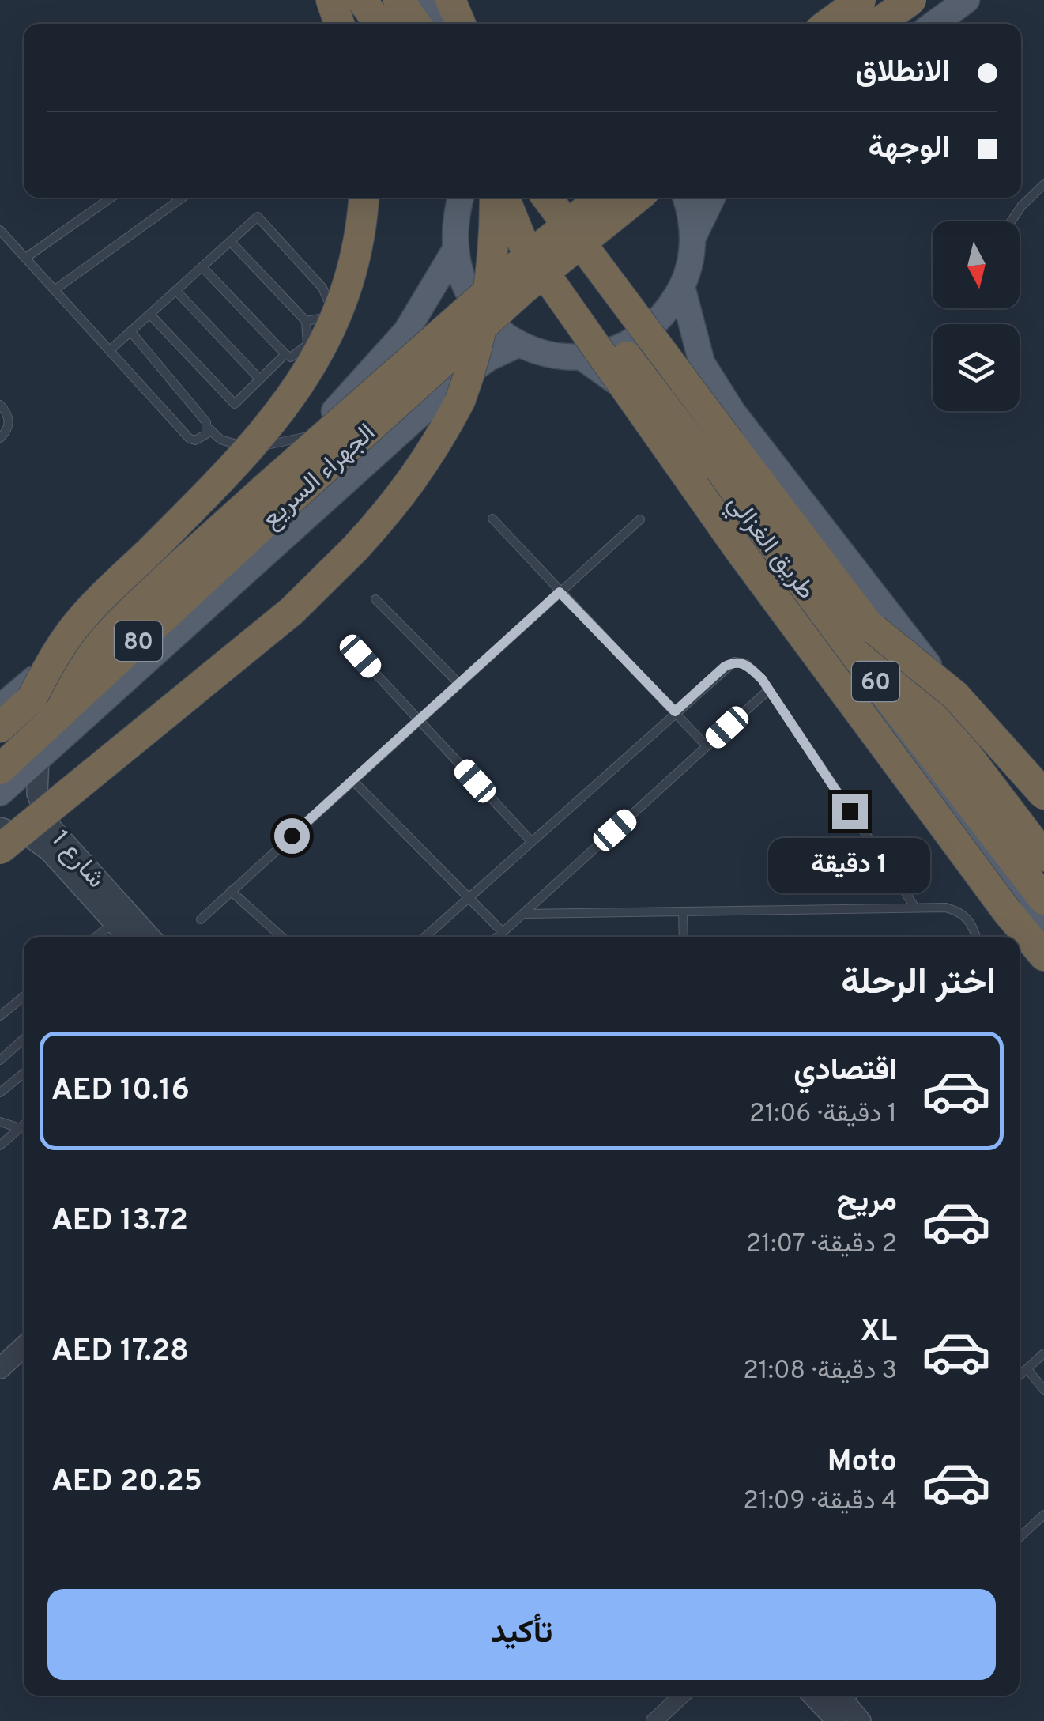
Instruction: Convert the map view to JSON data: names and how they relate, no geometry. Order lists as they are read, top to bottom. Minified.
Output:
{"streets":{"highway":["الجهراء السريع","طريق الغزالي","80","60"],"street":["شارع 1"]},"crossings":[["الجهراء السريع","شارع 1"]],"north":"bottom","page":{"banner":["الانطلاق","الوجهة"],"bubble":"1 دقيقة","heading":"اختر الرحلة","list":[{"name":"اقتصادي","note":"1 دقيقة · 21:06","value":"AED 10.16"},{"name":"مريح","note":"2 دقيقة · 21:07","value":"AED 13.72"},{"name":"XL","note":"3 دقيقة · 21:08","value":"AED 17.28"},{"name":"Moto","note":"4 دقيقة · 21:09","value":"AED 20.25"}],"buttons":"تأكيد"}}
